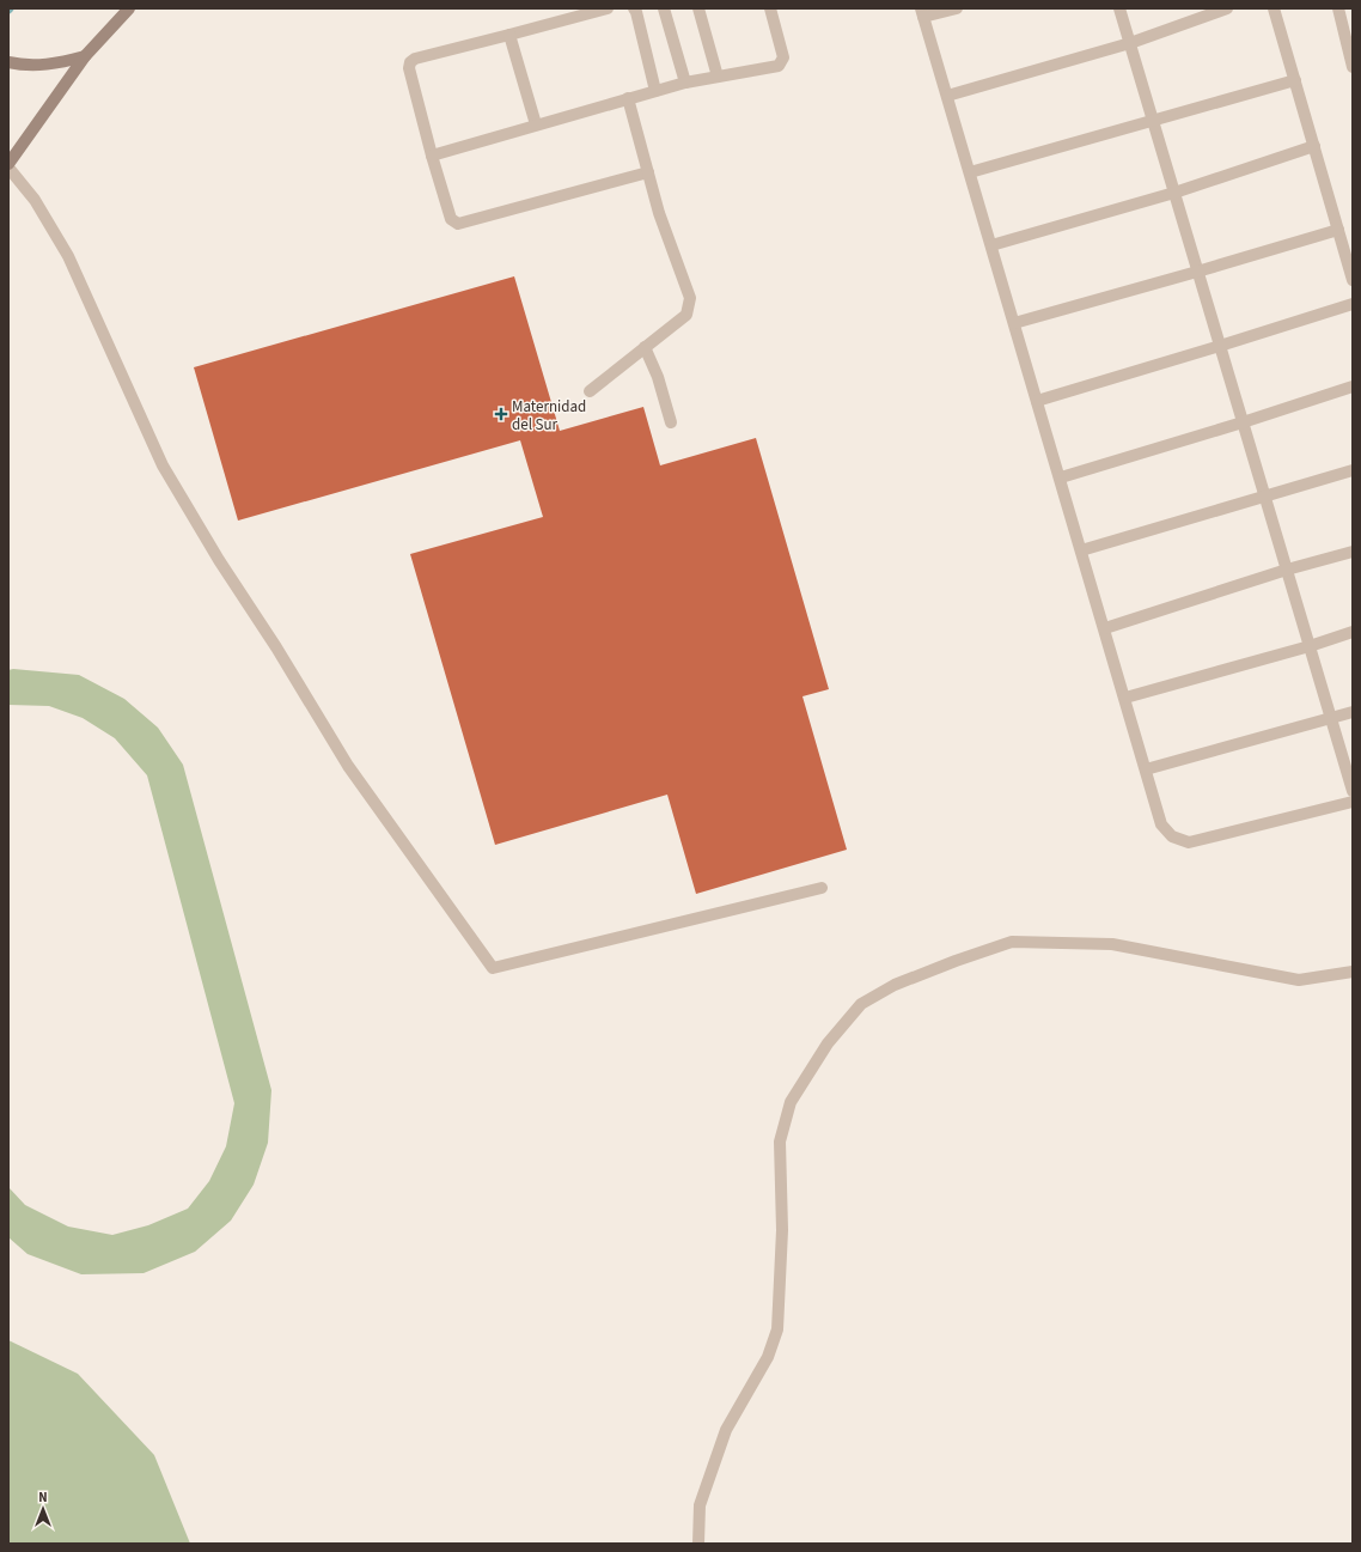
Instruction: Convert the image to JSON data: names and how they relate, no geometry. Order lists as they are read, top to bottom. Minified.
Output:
{"places":{"health":["Maternidad del Sur"]},"north":"top"}
